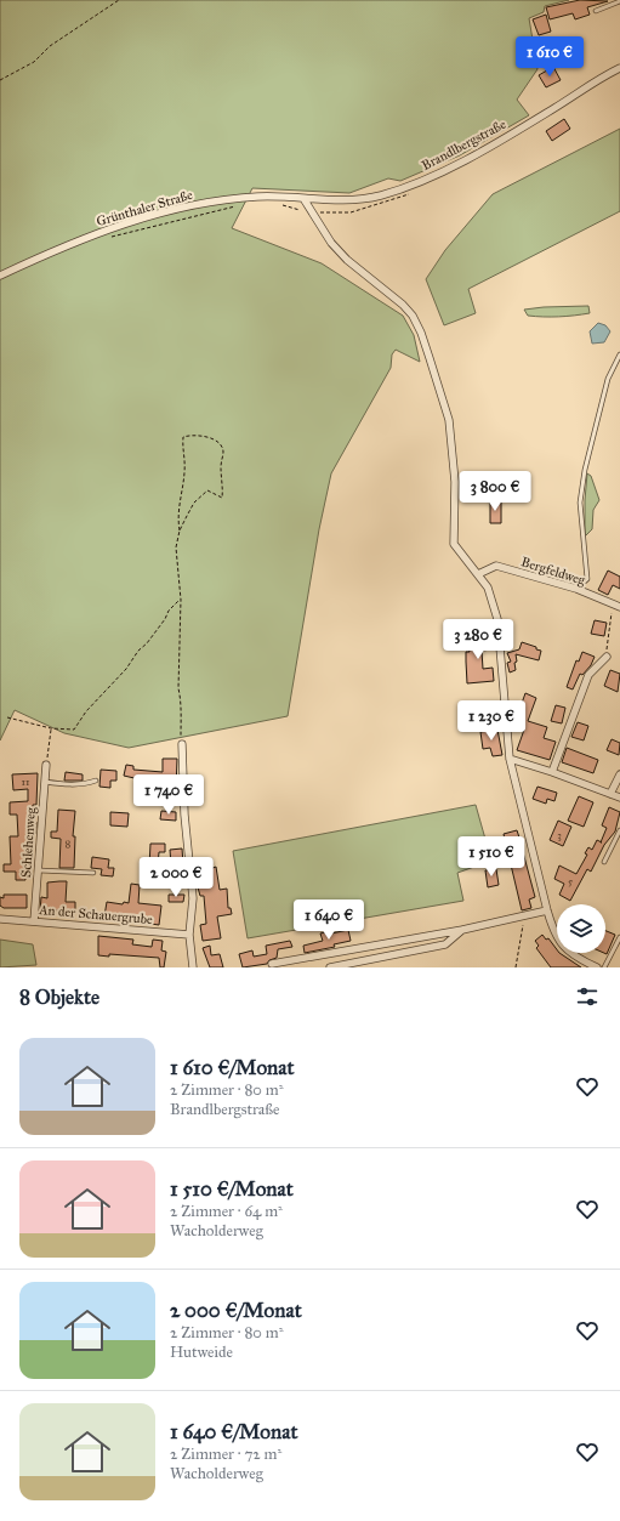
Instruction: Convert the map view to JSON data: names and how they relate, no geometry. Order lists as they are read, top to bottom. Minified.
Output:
{"streets":{"street":["Brandlbergstraße","Grünthaler Straße","Bergfeldweg","Schlehenweg","An der Schauergrube"]},"crossings":[["Brandlbergstraße","Grünthaler Straße"],["Schlehenweg","An der Schauergrube"]],"house_numbers":["11","3","8","5"],"page":{"price":["1 610 €","3 800 €","3 280 €","1 230 €","1 740 €","1 510 €","2 000 €","1 640 €"],"heading":"8 Objekte","list":[{"name":"1 610 €/Monat","note":"2 Zimmer · 80 m² · Brandlbergstraße"},{"name":"1 510 €/Monat","note":"2 Zimmer · 64 m² · Wacholderweg"},{"name":"2 000 €/Monat","note":"2 Zimmer · 80 m² · Hutweide"},{"name":"1 640 €/Monat","note":"2 Zimmer · 72 m² · Wacholderweg"}]}}
